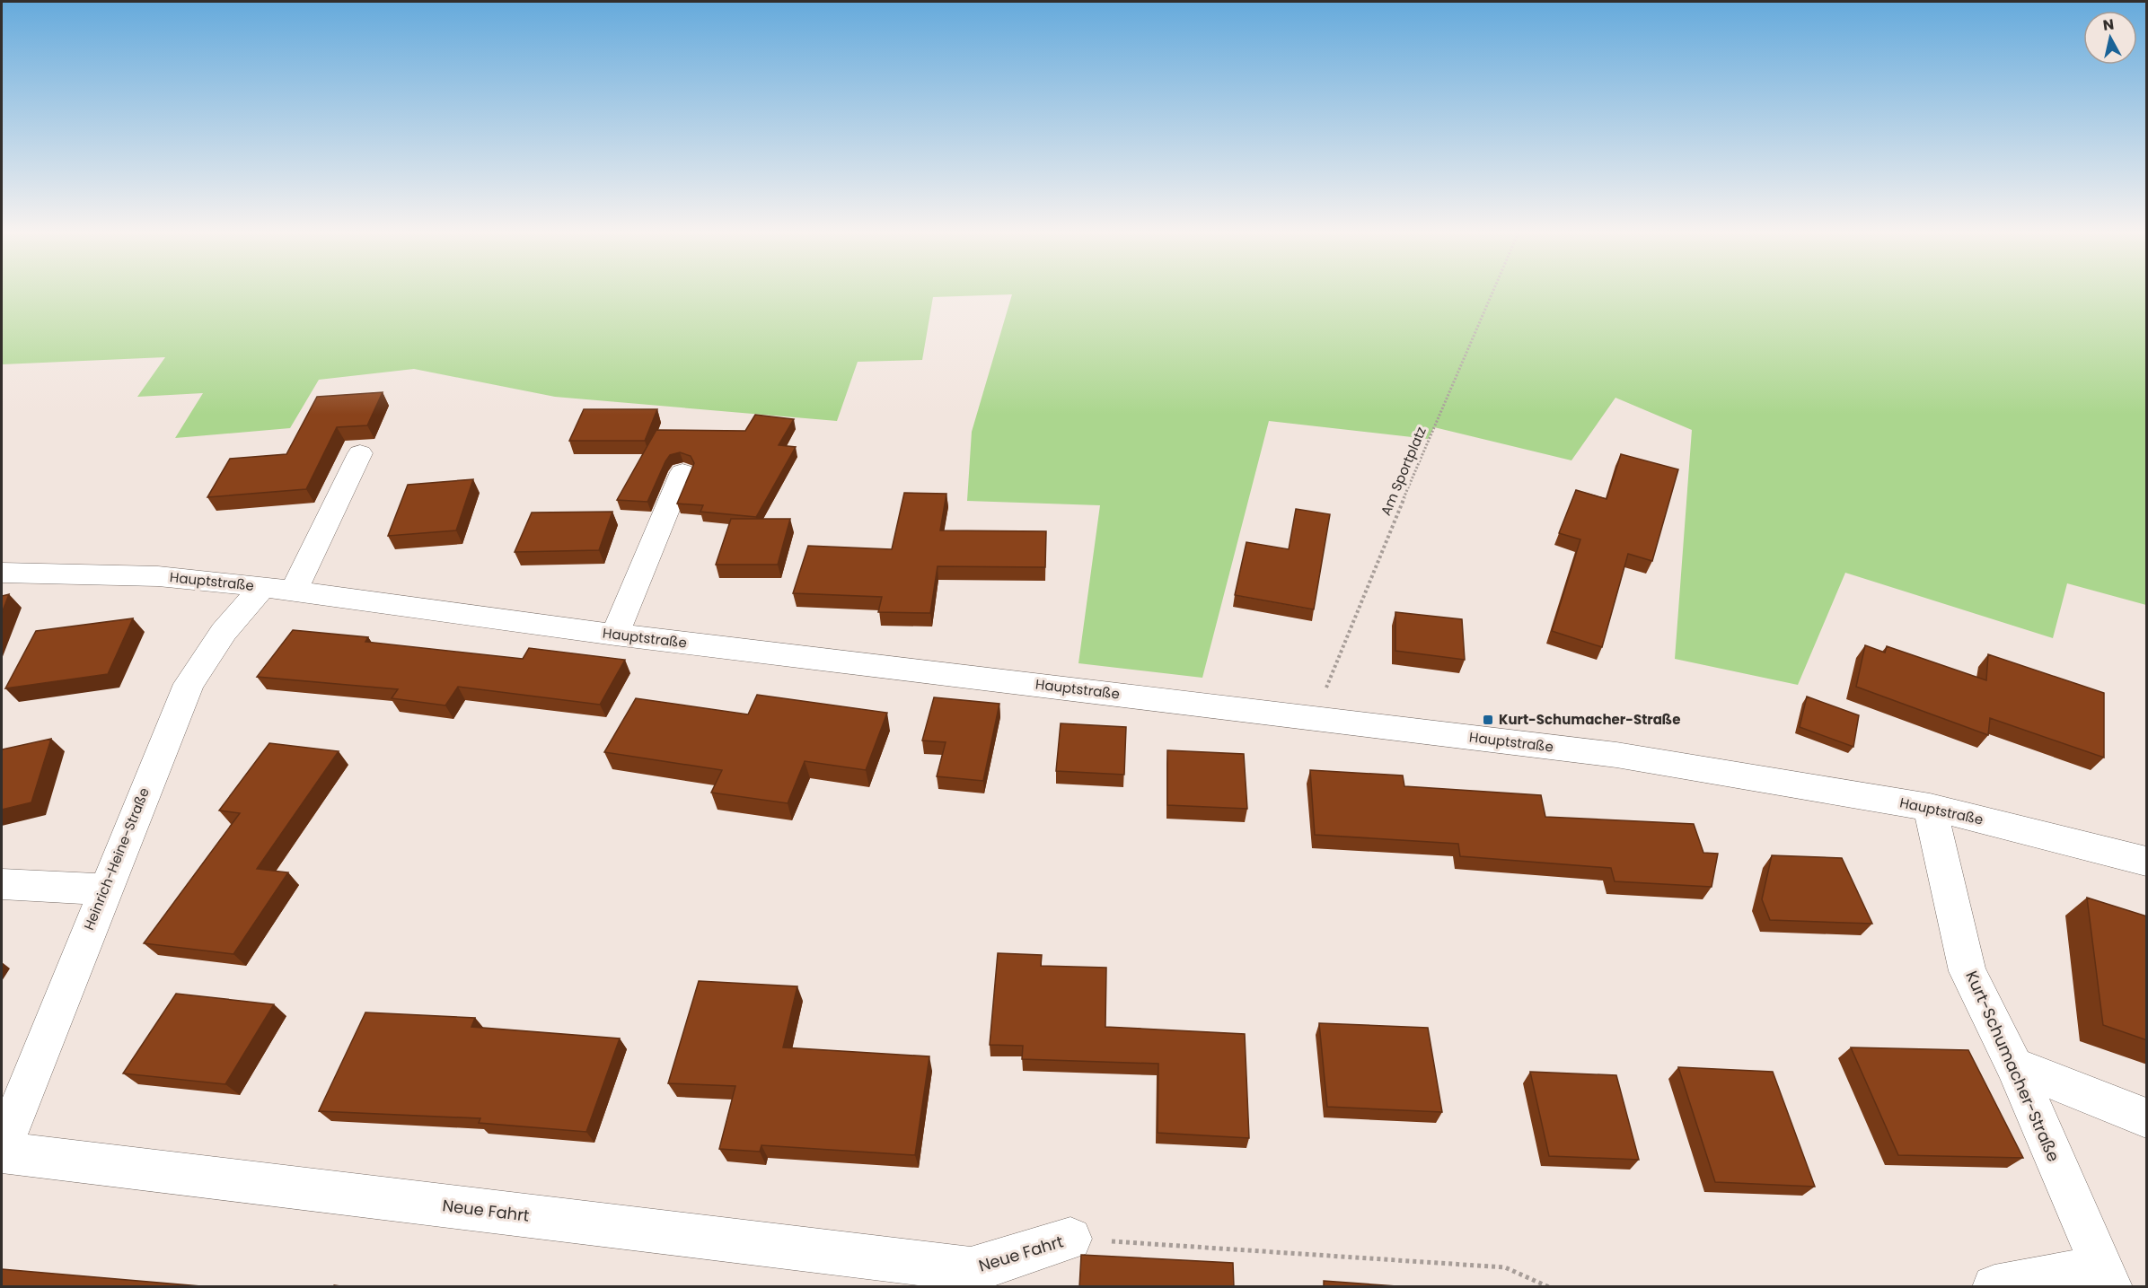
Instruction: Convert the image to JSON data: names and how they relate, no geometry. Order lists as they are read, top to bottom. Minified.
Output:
{"streets":{"street":["Hauptstraße","Heinrich-Heine-Straße","Kurt-Schumacher-Straße","Neue Fahrt"],"path":["Am Sportplatz"]},"crossings":[["Am Sportplatz","Hauptstraße"],["Hauptstraße","Heinrich-Heine-Straße"],["Hauptstraße","Kurt-Schumacher-Straße"]],"places":{"transit":["Kurt-Schumacher-Straße"]},"north":"top"}
